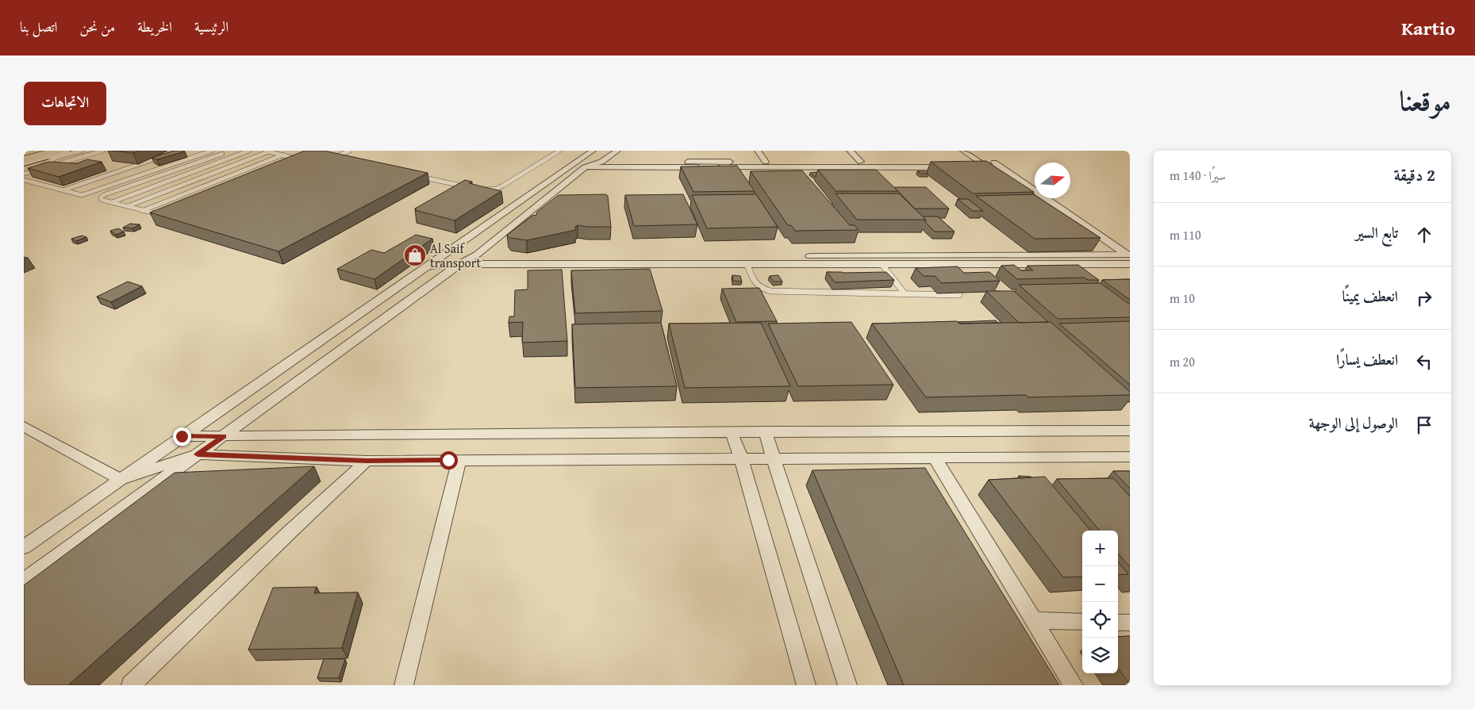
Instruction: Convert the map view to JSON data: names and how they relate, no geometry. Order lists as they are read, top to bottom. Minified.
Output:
{"places":{"shop":["Al Saif transport"]},"north":"right","page":{"header":"Kartio","nav":["الرئيسية","الخريطة","من نحن","اتصل بنا"],"title":"موقعنا","buttons":"الاتجاهات","heading":["2 دقيقة","سيرًا · 140 m"],"list":[["تابع السير","110 m"],["انعطف يمينًا","10 m"],["انعطف يسارًا","20 m"],"الوصول إلى الوجهة"],"map_buttons":["+","−"]}}
